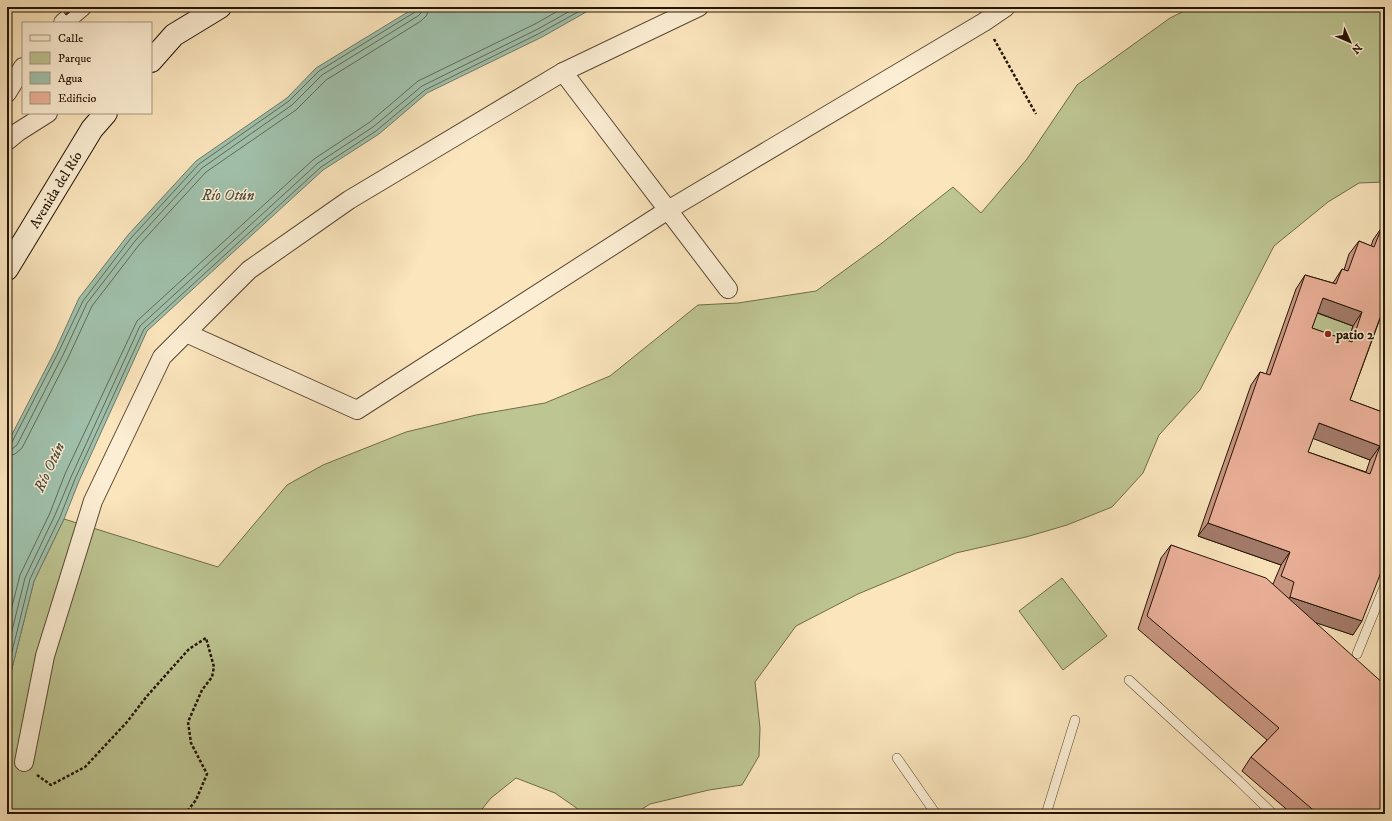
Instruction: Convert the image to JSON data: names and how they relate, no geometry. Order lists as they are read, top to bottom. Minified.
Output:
{"streets":{"main road":["Avenida del Río"]},"water":["Río Otún"],"places":["patio 2"],"legend":["Calle","Parque","Agua","Edificio"],"north":"bottom right"}
